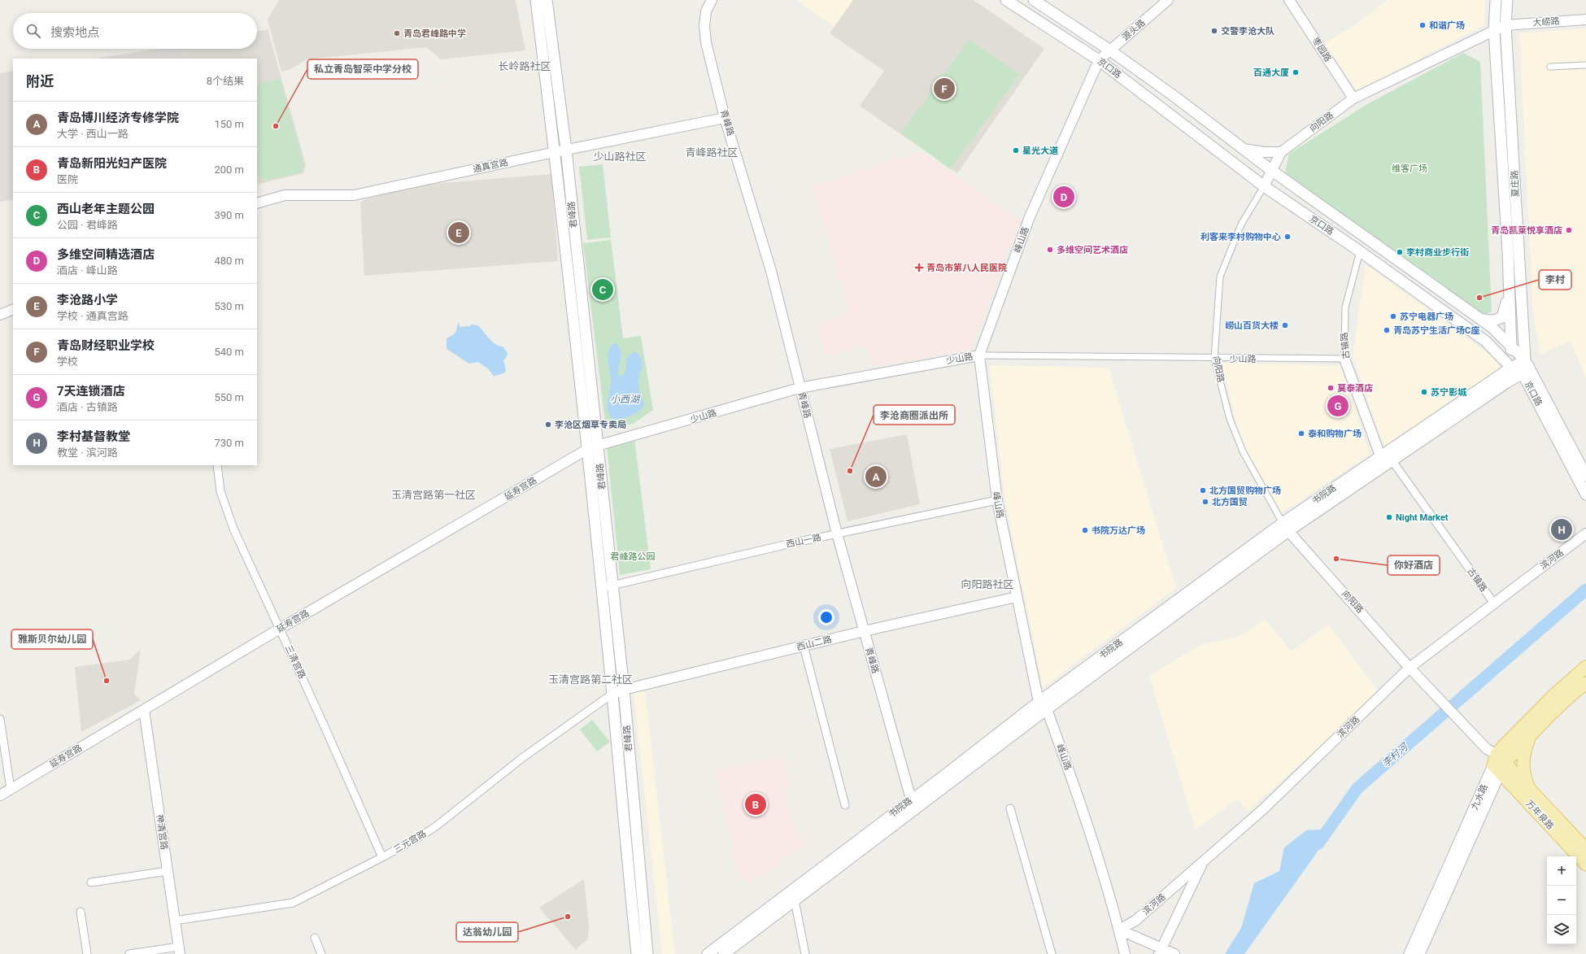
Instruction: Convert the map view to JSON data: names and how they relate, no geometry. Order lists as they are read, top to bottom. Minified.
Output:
{"streets":{"main road":["京口路","夏庄路","君峰路","书院路","九水路","万年泉路"],"street":["大崂路","源头路","枣园路","向阳路","青峰路","通真宫路","峰山路","古镇路","少山路","延寿宫路","西山一路","滨河路","西山二路","三清宫路","神清宫路","三元宫路"]},"crossings":[["大崂路","向阳路"],["大崂路","夏庄路"],["源头路","京口路"],["源头路","峰山路"],["枣园路","向阳路"],["京口路","向阳路"],["京口路","夏庄路"],["京口路","峰山路"],["京口路","古镇路"],["京口路","书院路"],["向阳路","夏庄路"],["向阳路","少山路"],["向阳路","书院路"],["向阳路","滨河路"],["向阳路","九水路"],["向阳路","万年泉路"],["青峰路","通真宫路"],["青峰路","少山路"],["青峰路","书院路"],["青峰路","西山一路"],["青峰路","西山二路"],["通真宫路","君峰路"],["夏庄路","书院路"],["君峰路","少山路"],["君峰路","延寿宫路"],["君峰路","西山一路"],["君峰路","西山二路"],["君峰路","三元宫路"],["峰山路","少山路"],["峰山路","书院路"],["峰山路","西山一路"],["峰山路","滨河路"],["峰山路","西山二路"],["古镇路","少山路"],["古镇路","书院路"],["古镇路","滨河路"],["少山路","延寿宫路"],["延寿宫路","三清宫路"],["延寿宫路","神清宫路"],["西山二路","三元宫路"],["三清宫路","三元宫路"],["九水路","万年泉路"],["神清宫路","三元宫路"]],"districts":["长岭路社区","青峰路社区","少山路社区","玉清宫路第一社区","向阳路社区","玉清宫路第二社区"],"water":["小西湖","李村河"],"parks":["维客广场","君峰路公园"],"places":{"other":["和谐广场","交警李沧大队","青岛君峰路中学","百通大厦","私立青岛智荣中学分校","星光大道","青岛凯莱悦享酒店","利客来李村购物中心","多维空间艺术酒店","李村商业步行街","李村","苏宁电器广场","崂山百货大楼","青岛苏宁生活广场C座","莫泰酒店","苏宁影城","李沧区烟草专卖局","泰和购物广场","李沧商圈派出所","北方国贸购物广场","北方国贸","Night Market","书院万达广场","你好酒店","雅斯贝尔幼儿园","达翁幼儿园"],"health":["青岛市第八人民医院"]},"page":{"search":"搜索地点","heading":["附近","8个结果"],"pins":["F","D","E","C","G","A","H","B"],"list":[{"mark":"A","name":"青岛博川经济专修学院","note":"大学 · 西山一路","value":"150 m"},{"mark":"B","name":"青岛新阳光妇产医院","note":"医院","value":"200 m"},{"mark":"C","name":"西山老年主题公园","note":"公园 · 君峰路","value":"390 m"},{"mark":"D","name":"多维空间精选酒店","note":"酒店 · 峰山路","value":"480 m"},{"mark":"E","name":"李沧路小学","note":"学校 · 通真宫路","value":"530 m"},{"mark":"F","name":"青岛财经职业学校","note":"学校","value":"540 m"},{"mark":"G","name":"7天连锁酒店","note":"酒店 · 古镇路","value":"550 m"},{"mark":"H","name":"李村基督教堂","note":"教堂 · 滨河路","value":"730 m"}],"map_buttons":["+","−"]}}
